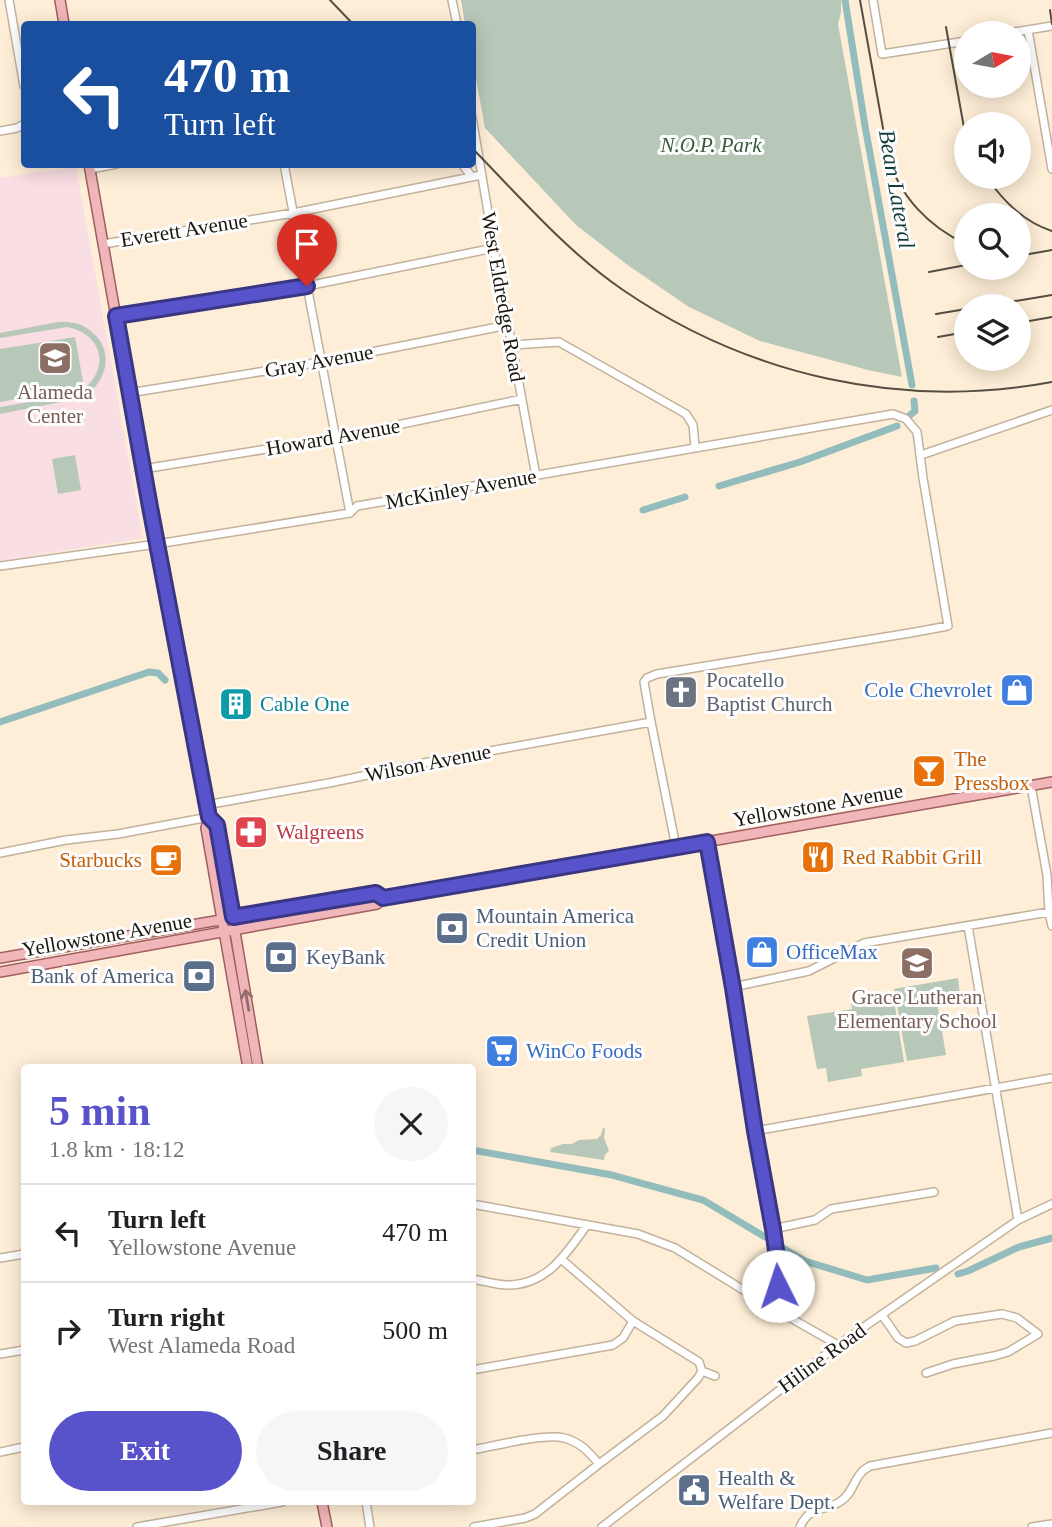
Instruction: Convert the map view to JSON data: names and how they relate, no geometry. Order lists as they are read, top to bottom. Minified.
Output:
{"streets":{"main road":["Yellowstone Avenue"],"street":["Everett Avenue","West Eldredge Road","Gray Avenue","Howard Avenue","McKinley Avenue","Wilson Avenue","Hiline Road"]},"crossings":[["Everett Avenue","West Eldredge Road"],["West Eldredge Road","Gray Avenue"],["West Eldredge Road","Howard Avenue"],["West Eldredge Road","McKinley Avenue"]],"water":["Bean Lateral"],"parks":["N.O.P. Park"],"places":{"school or university":["Alameda Center","Grace Lutheran Elementary School"],"shop":["Cole Chevrolet","OfficeMax"],"church":["Pocatello Baptist Church"],"building":["Cable One"],"bar":["The Pressbox"],"pharmacy":["Walgreens"],"restaurant":["Red Rabbit Grill"],"cafe":["Starbucks"],"bank":["Mountain America Credit Union","KeyBank","Bank of America"],"supermarket":["WinCo Foods"],"public building":["Health & Welfare Dept."]},"north":"right","page":{"turn":["470 m","Turn left"],"heading":["5 min","1.8 km · 18:12"],"list":[{"name":"Turn left","note":"Yellowstone Avenue","value":"470 m"},{"name":"Turn right","note":"West Alameda Road","value":"500 m"}],"buttons":["Exit","Share"]}}
